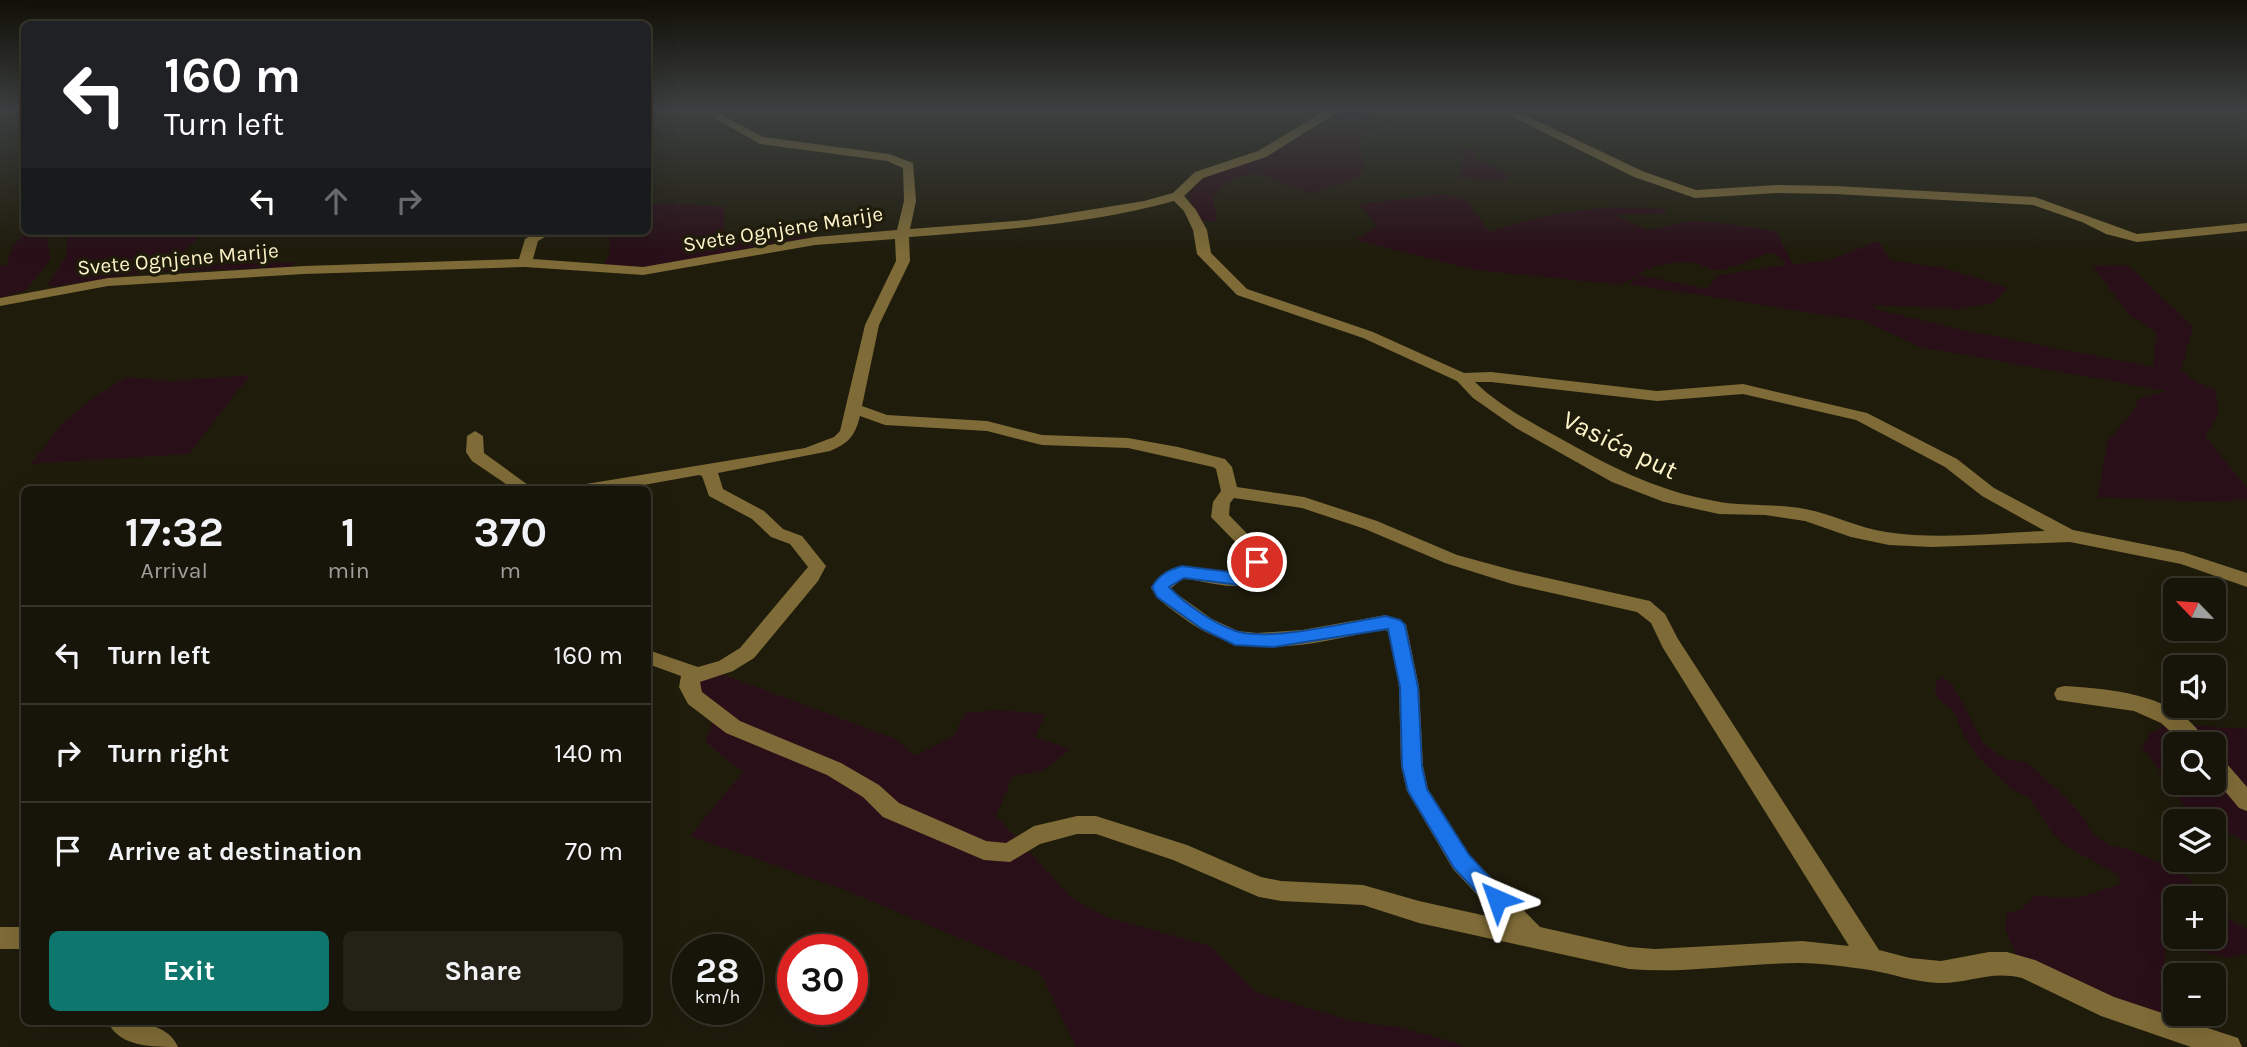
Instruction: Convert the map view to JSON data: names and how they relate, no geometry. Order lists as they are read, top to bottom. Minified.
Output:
{"streets":{"street":["Svete Ognjene Marije","Vasića put"]},"crossings":[["Svete Ognjene Marije","Vasića put"]],"north":"top left","page":{"turn":["160 m","Turn left"],"eta":["17:32","Arrival","1","min","370","m"],"map_buttons":["+","−"],"list":[{"name":"Turn left","value":"160 m"},{"name":"Turn right","value":"140 m"},{"name":"Arrive at destination","value":"70 m"}],"buttons":["Exit","Share"],"speed":"28 km/h","limit":"30"}}
